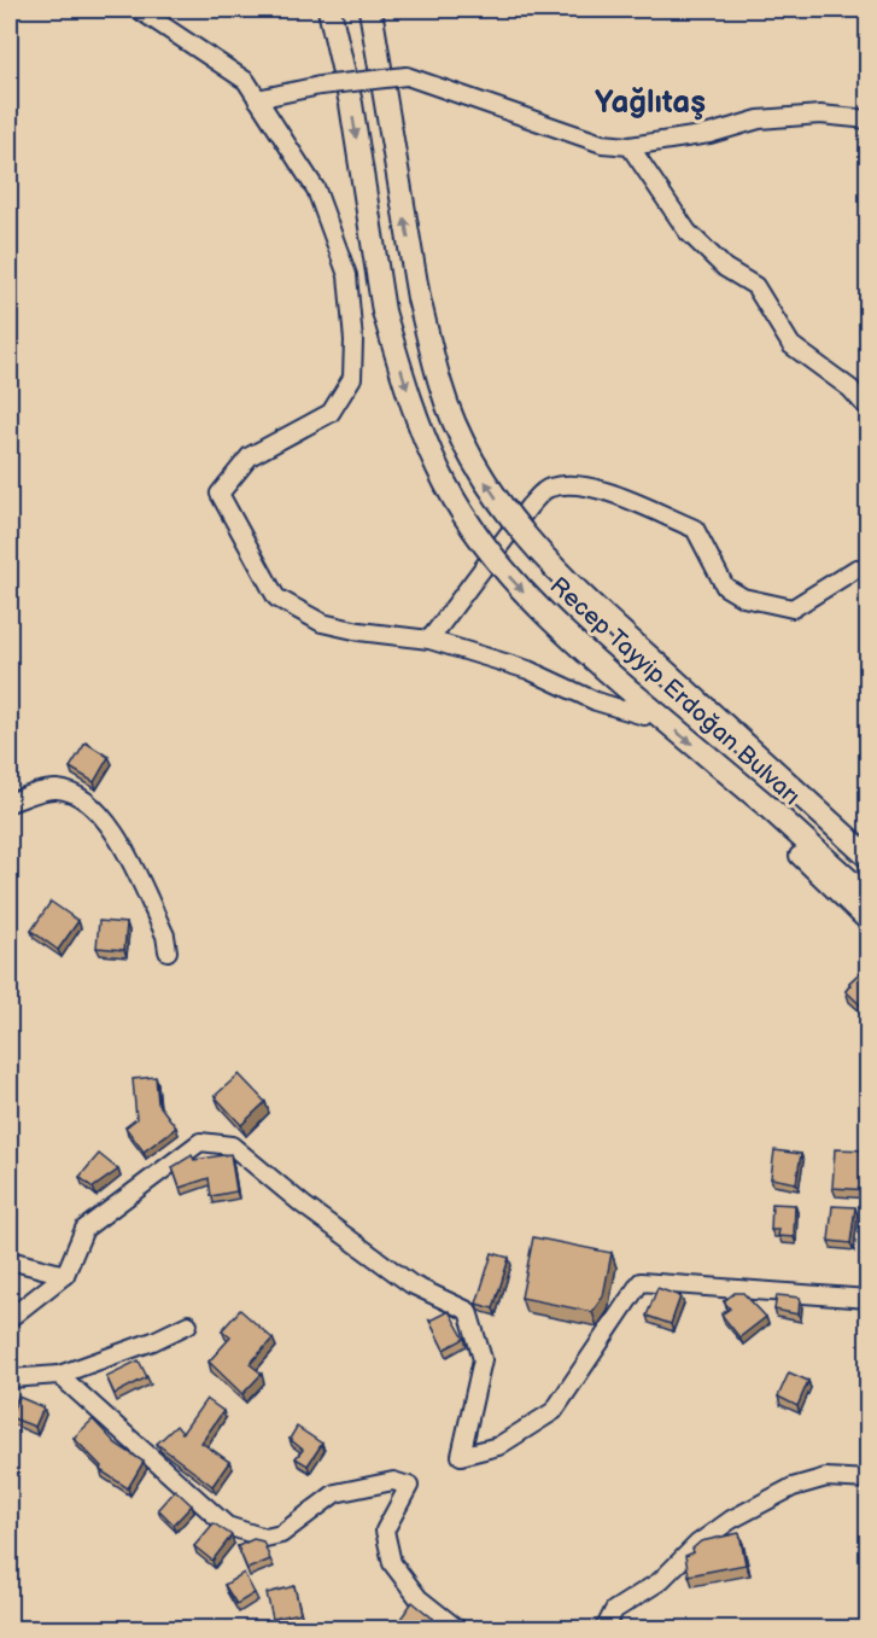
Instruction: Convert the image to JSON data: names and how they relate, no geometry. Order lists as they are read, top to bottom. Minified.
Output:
{"streets":{"main road":["Recep Tayyip Erdoğan Bulvarı"]},"districts":["Yağlıtaş"]}
